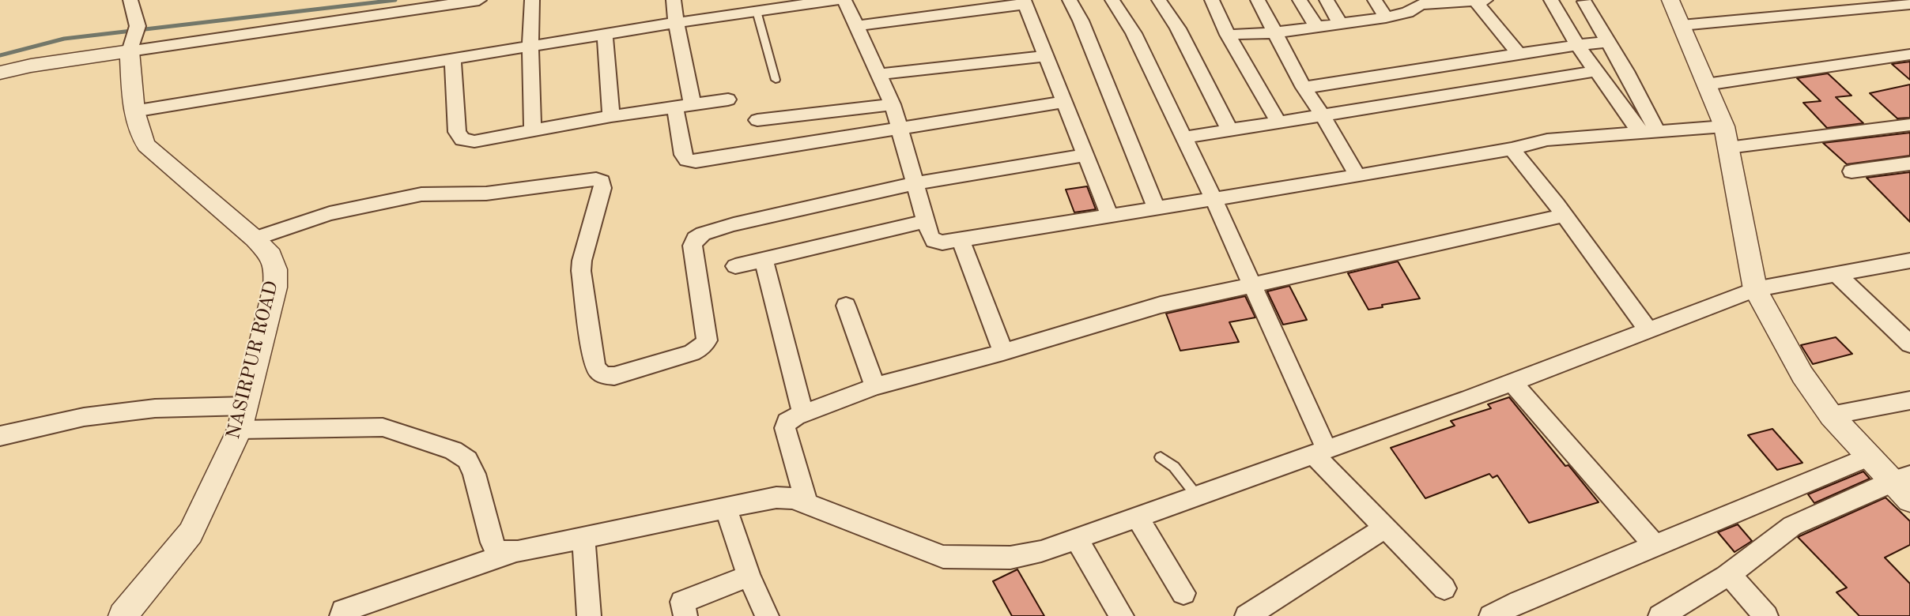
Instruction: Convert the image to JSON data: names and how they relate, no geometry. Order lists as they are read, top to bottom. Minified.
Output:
{"streets":{"street":["NASIRPUR ROAD"]}}
